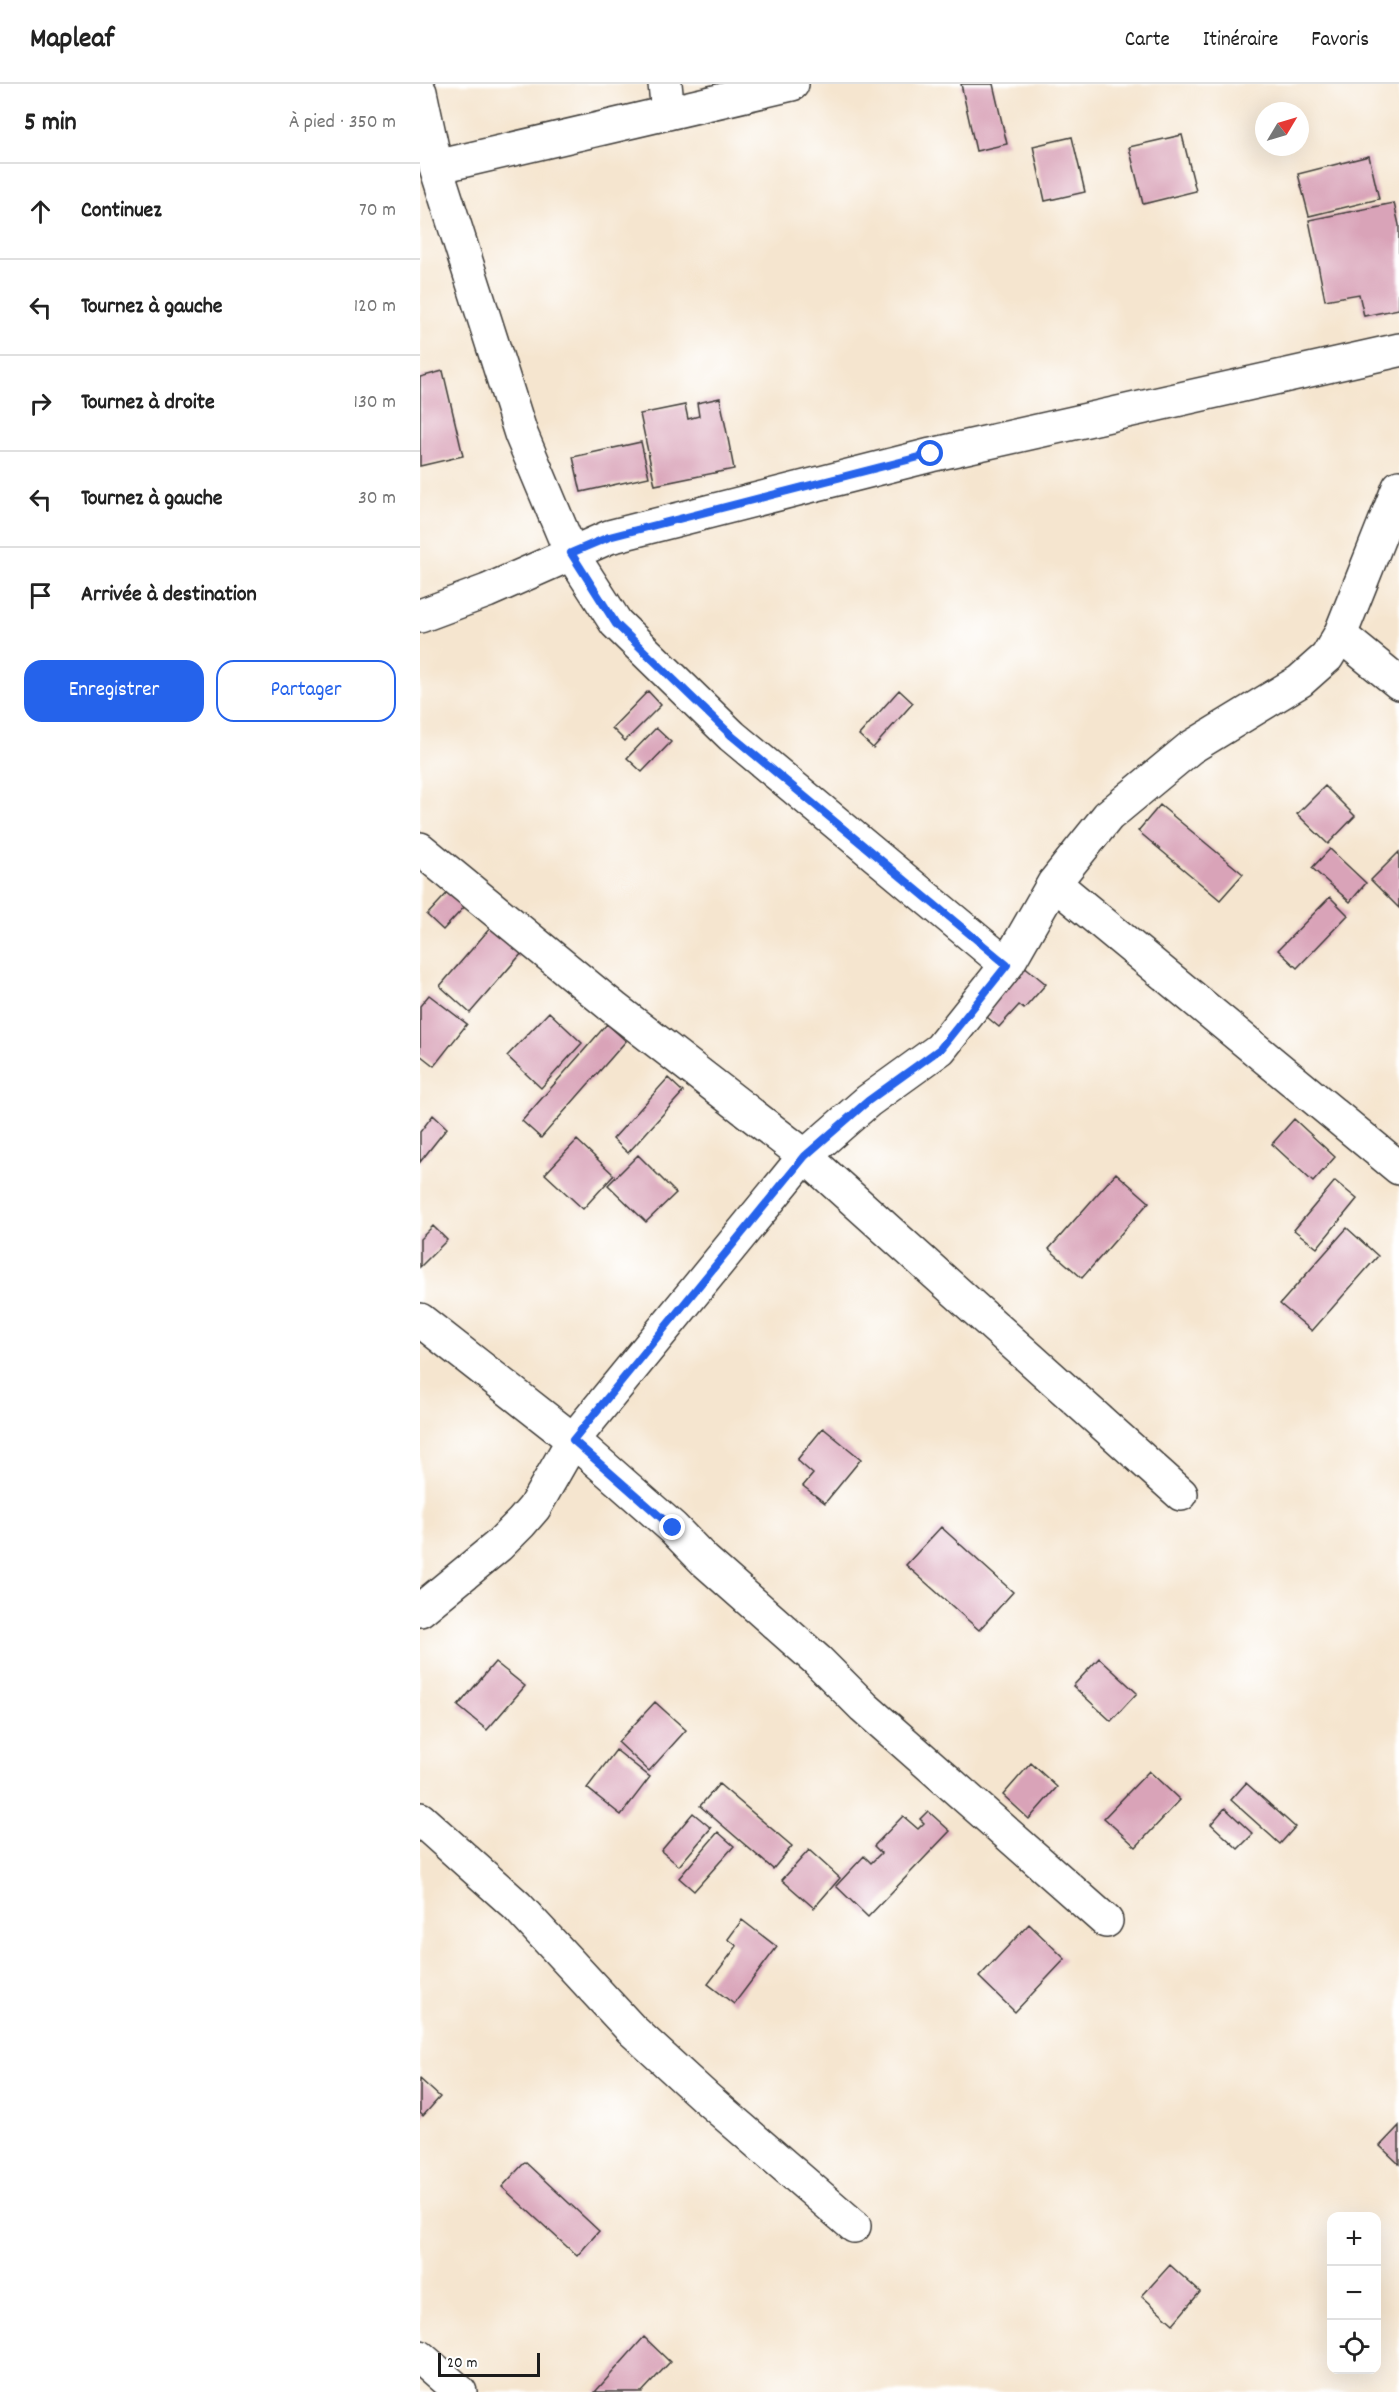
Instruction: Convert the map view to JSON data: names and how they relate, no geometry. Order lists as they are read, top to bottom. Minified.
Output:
{"scale_bar":"20 m","north":"top right","page":{"header":"Mapleaf","nav":["Carte","Itinéraire","Favoris"],"heading":["5 min","À pied · 350 m"],"list":[["Continuez","70 m"],["Tournez à gauche","120 m"],["Tournez à droite","130 m"],["Tournez à gauche","30 m"],"Arrivée à destination"],"buttons":["Enregistrer","Partager"],"map_buttons":["+","−"],"scale":"20 m"}}
